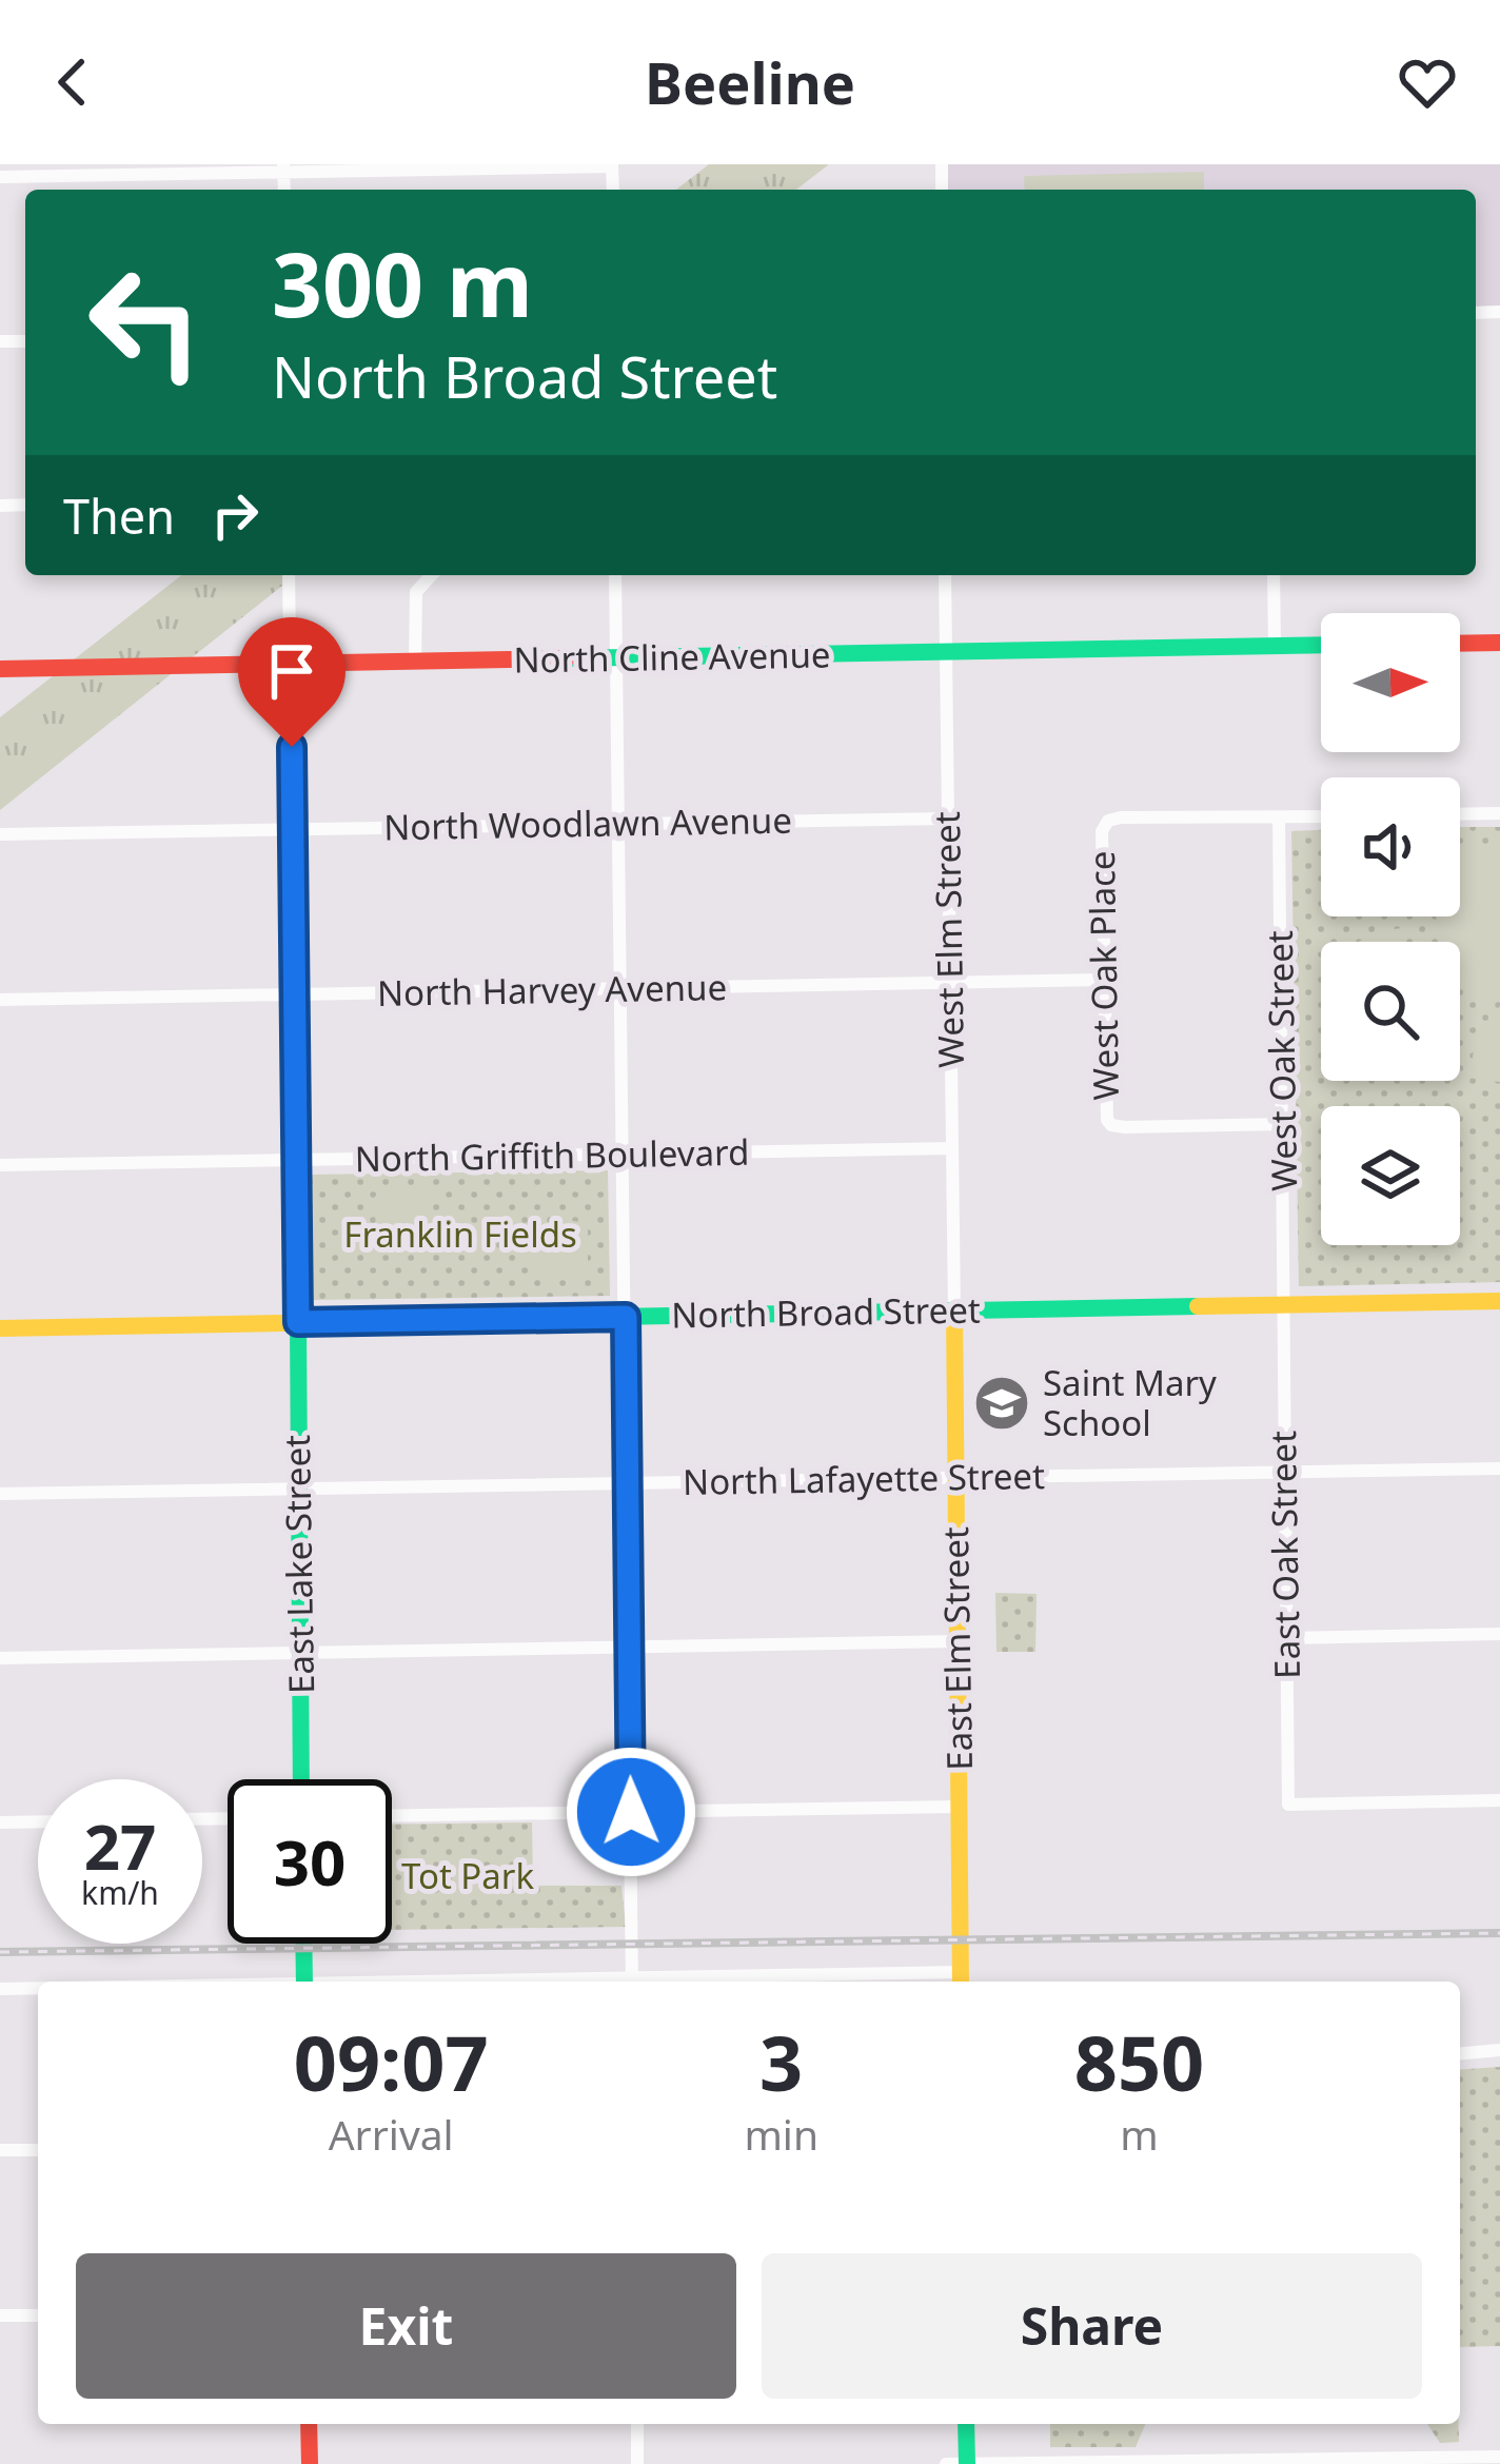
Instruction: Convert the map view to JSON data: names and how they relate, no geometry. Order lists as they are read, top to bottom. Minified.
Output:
{"streets":{"street":["North Cline Avenue","North Woodlawn Avenue","West Elm Street","West Oak Place","North Harvey Avenue","West Oak Street","North Griffith Boulevard","North Broad Street","North Lafayette Street","East Oak Street","East Lake Street","East Elm Street"]},"crossings":[["North Cline Avenue","West Elm Street"],["North Woodlawn Avenue","West Elm Street"],["West Elm Street","North Harvey Avenue"],["West Elm Street","North Griffith Boulevard"],["West Elm Street","North Broad Street"],["West Elm Street","East Elm Street"],["West Oak Place","North Harvey Avenue"],["West Oak Place","West Oak Street"],["West Oak Street","North Broad Street"],["West Oak Street","East Oak Street"],["North Broad Street","East Oak Street"],["North Broad Street","East Lake Street"],["North Broad Street","East Elm Street"],["North Lafayette Street","East Oak Street"],["North Lafayette Street","East Lake Street"],["North Lafayette Street","East Elm Street"]],"parks":["Franklin Fields","Tot Park"],"places":{"school or university":["Saint Mary School"]},"north":"right","page":{"header":"Beeline","turn":["300 m","North Broad Street"],"then":"Then","speed":"27 km/h","limit":"30","eta":["09:07","Arrival","3","min","850","m"],"buttons":["Exit","Share"]}}
